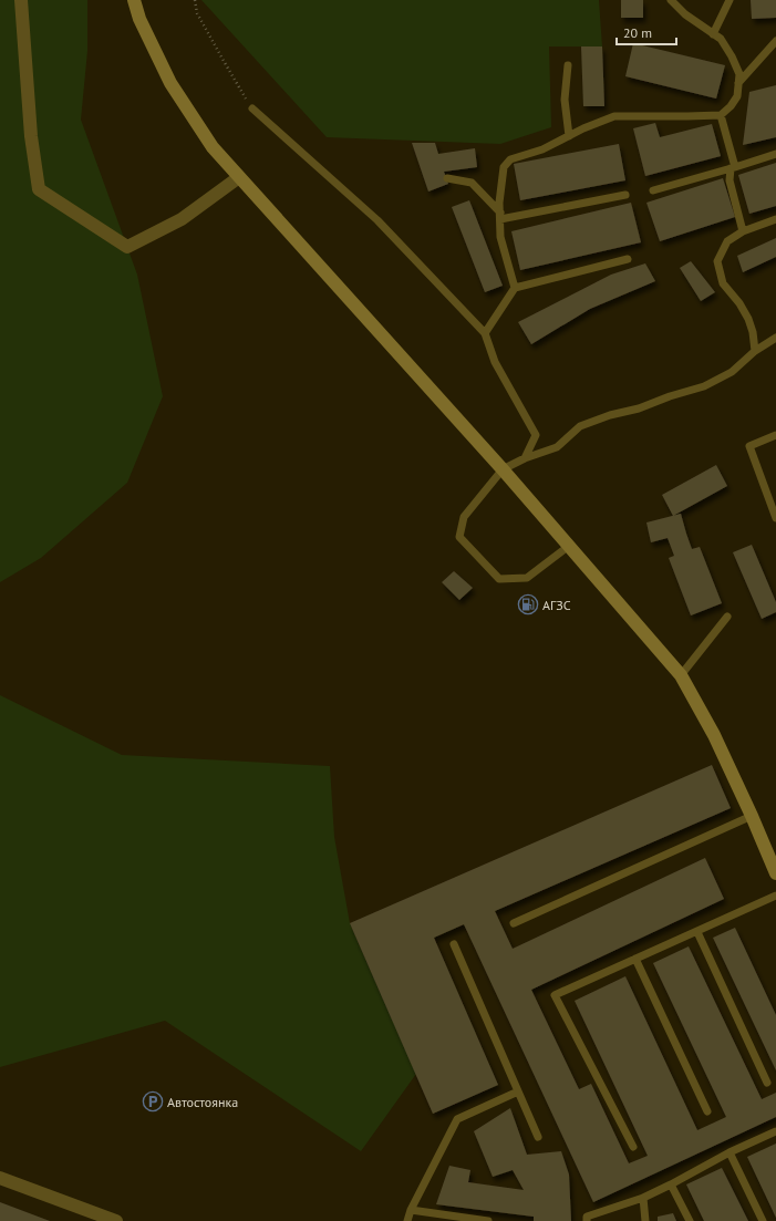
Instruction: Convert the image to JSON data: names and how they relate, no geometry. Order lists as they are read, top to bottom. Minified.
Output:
{"places":{"fuel station":["АГЗС"],"parking":["Автостоянка"]},"scale_bar":"20 m"}
